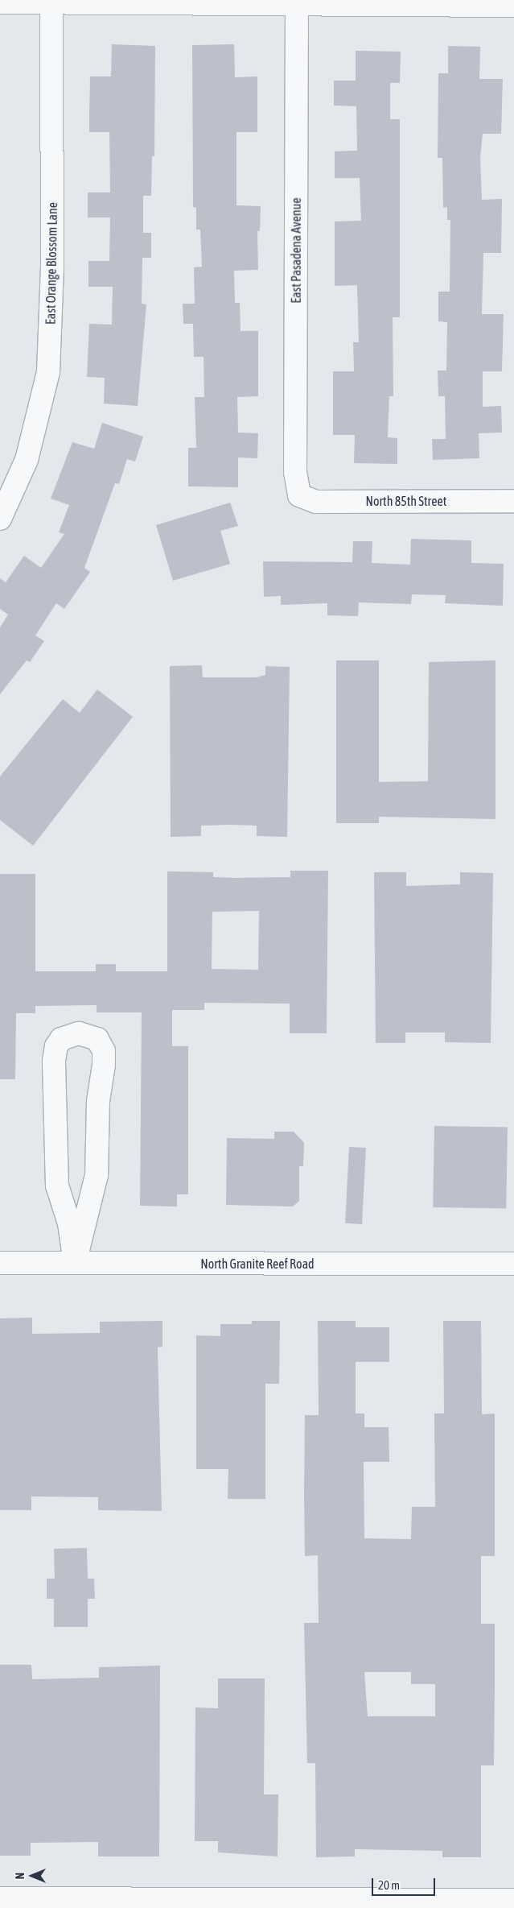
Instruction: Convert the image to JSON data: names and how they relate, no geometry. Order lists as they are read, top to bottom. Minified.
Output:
{"streets":{"street":["East Pasadena Avenue","East Orange Blossom Lane","North 85th Street","North Granite Reef Road"]},"crossings":[["East Pasadena Avenue","North 85th Street"]],"scale_bar":"20 m","north":"left"}
